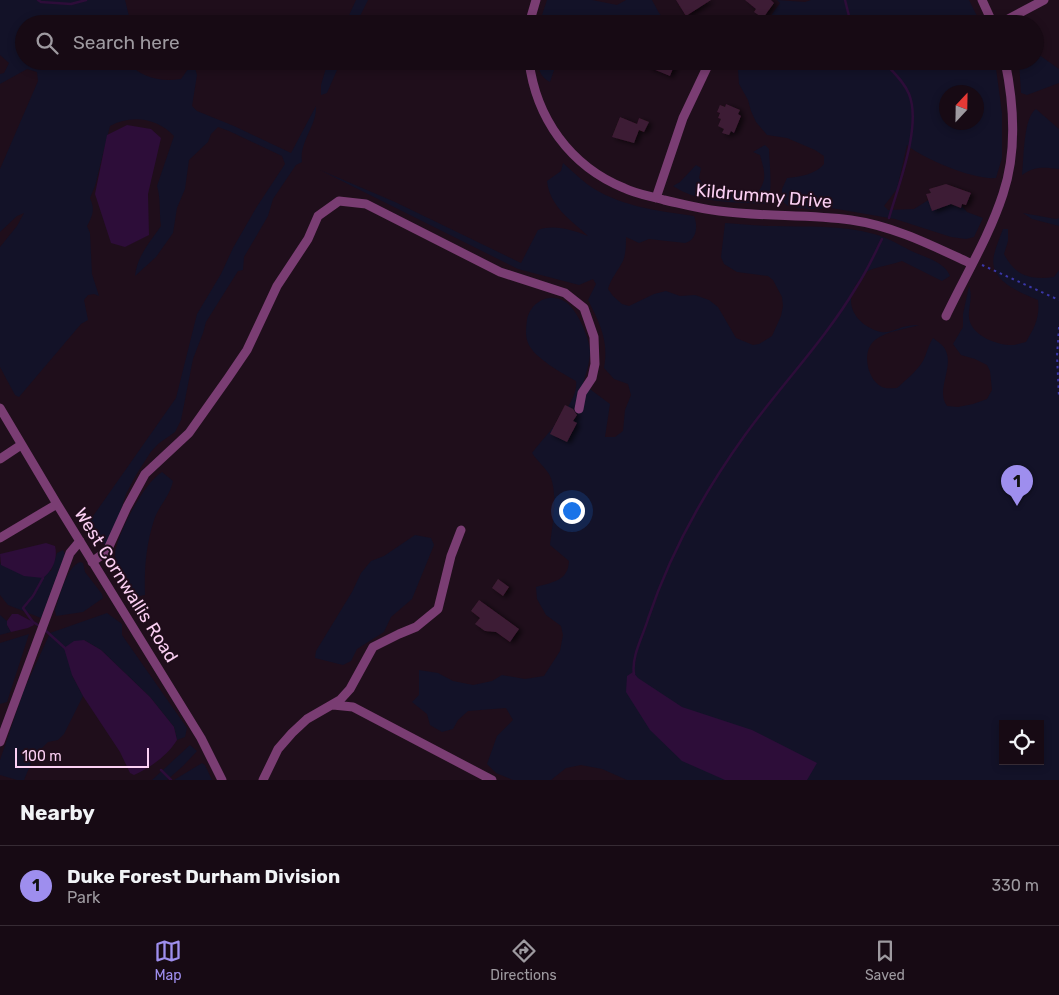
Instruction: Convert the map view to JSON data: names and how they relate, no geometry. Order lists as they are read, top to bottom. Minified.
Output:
{"streets":{"street":["Kildrummy Drive","West Cornwallis Road"]},"scale_bar":"100 m","north":"top","page":{"search":"Search here","pins":"1","scale":"100 m","heading":"Nearby","list":[{"mark":"1","name":"Duke Forest Durham Division","note":"Park","value":"330 m"}],"nav":["Map","Directions","Saved"]}}
